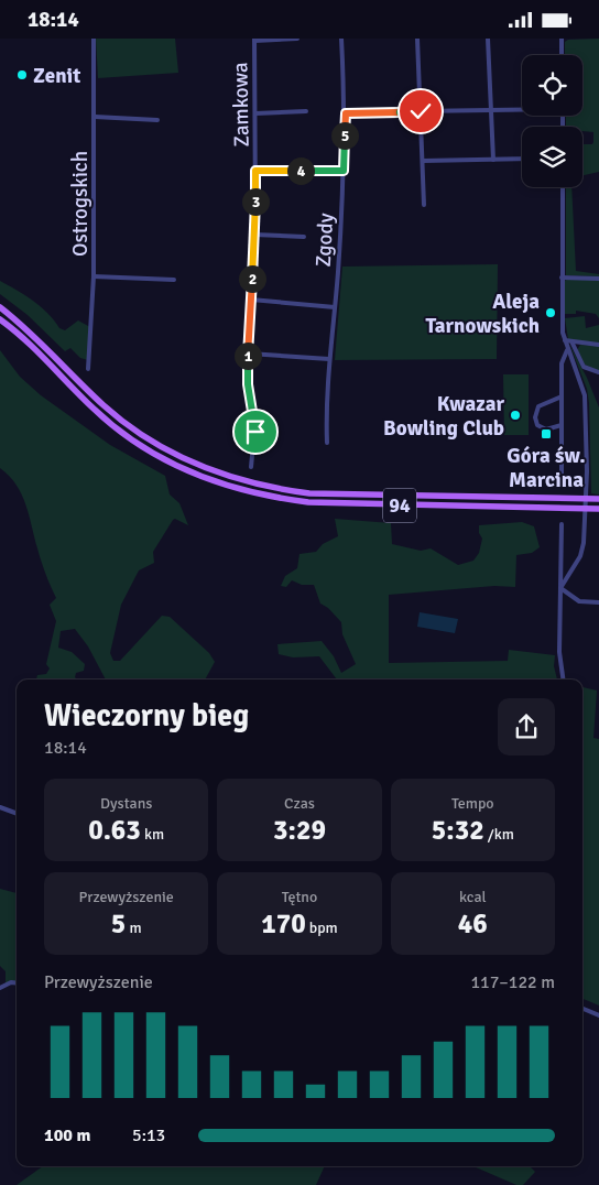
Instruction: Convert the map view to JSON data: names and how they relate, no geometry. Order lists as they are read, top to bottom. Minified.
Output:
{"streets":{"main road":["94"],"street":["Zamkowa","Ostrogskich","Zgody"]},"places":{"other":["Zenit","Aleja Tarnowskich","Kwazar Bowling Club"],"transit":["Góra św. Marcina"]},"page":{"status":"18:14","pins":["5","4","3","2","1"],"heading":["Wieczorny bieg","18:14"],"stats":[["Dystans","0.63 km"],["Czas","3:29"],["Tempo","5:32 /km"],["Przewyższenie","5 m"],["Tętno","170 bpm"],["kcal","46"]],"chart":["Przewyższenie","117–122 m"],"list":[{"name":"100 m","note":"5:13"}]}}
